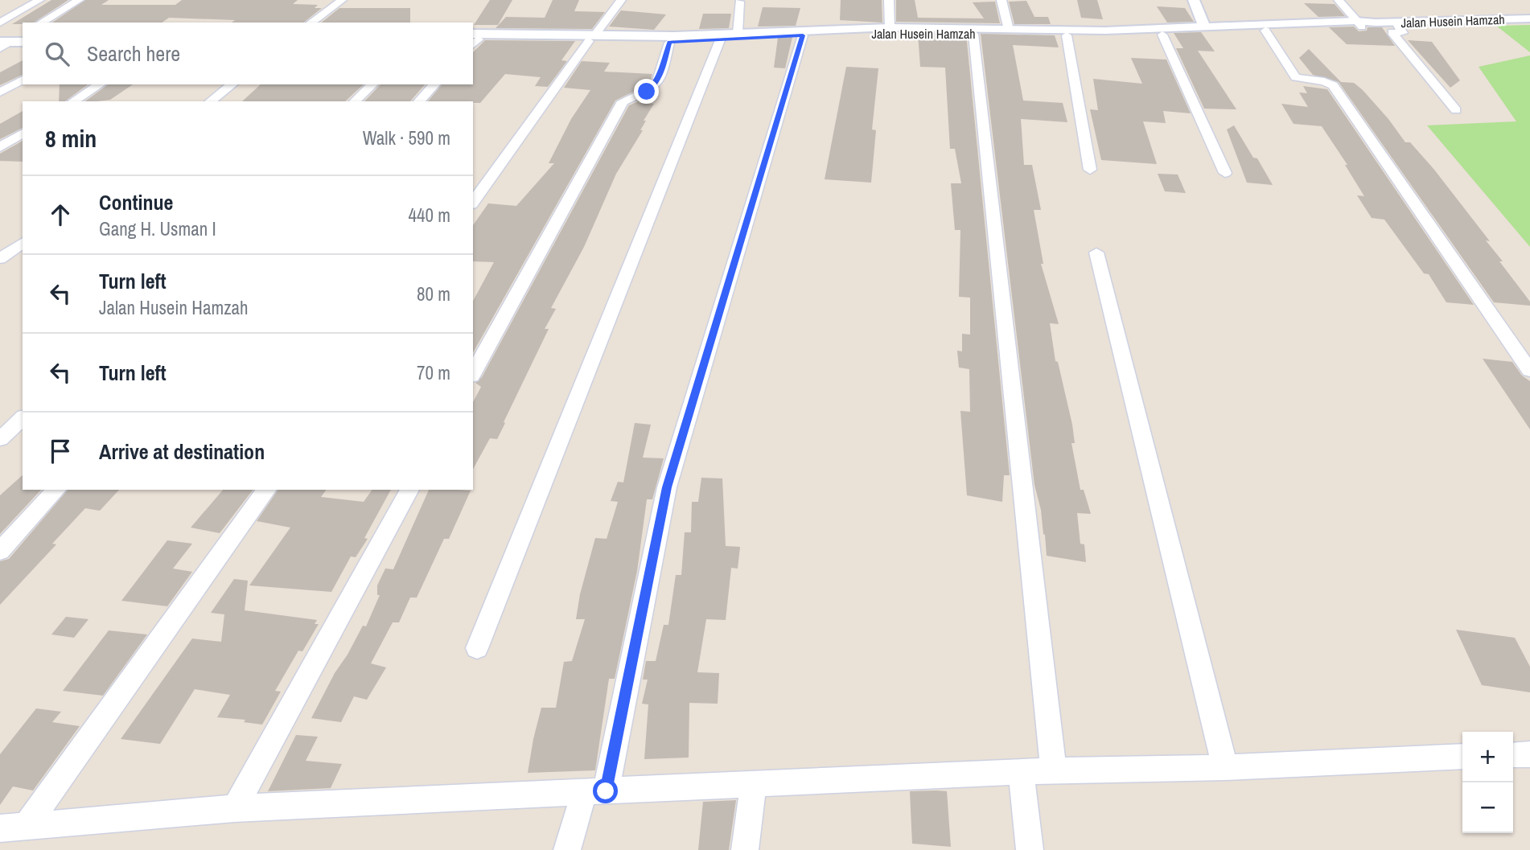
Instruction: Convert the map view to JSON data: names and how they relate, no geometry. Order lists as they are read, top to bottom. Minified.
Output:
{"streets":{"street":["Jalan Husein Hamzah"]},"page":{"search":"Search here","heading":["8 min","Walk · 590 m"],"list":[["Continue","Gang H. Usman I","440 m"],["Turn left","Jalan Husein Hamzah","80 m"],["Turn left","70 m"],"Arrive at destination"],"map_buttons":["+","−"]}}
